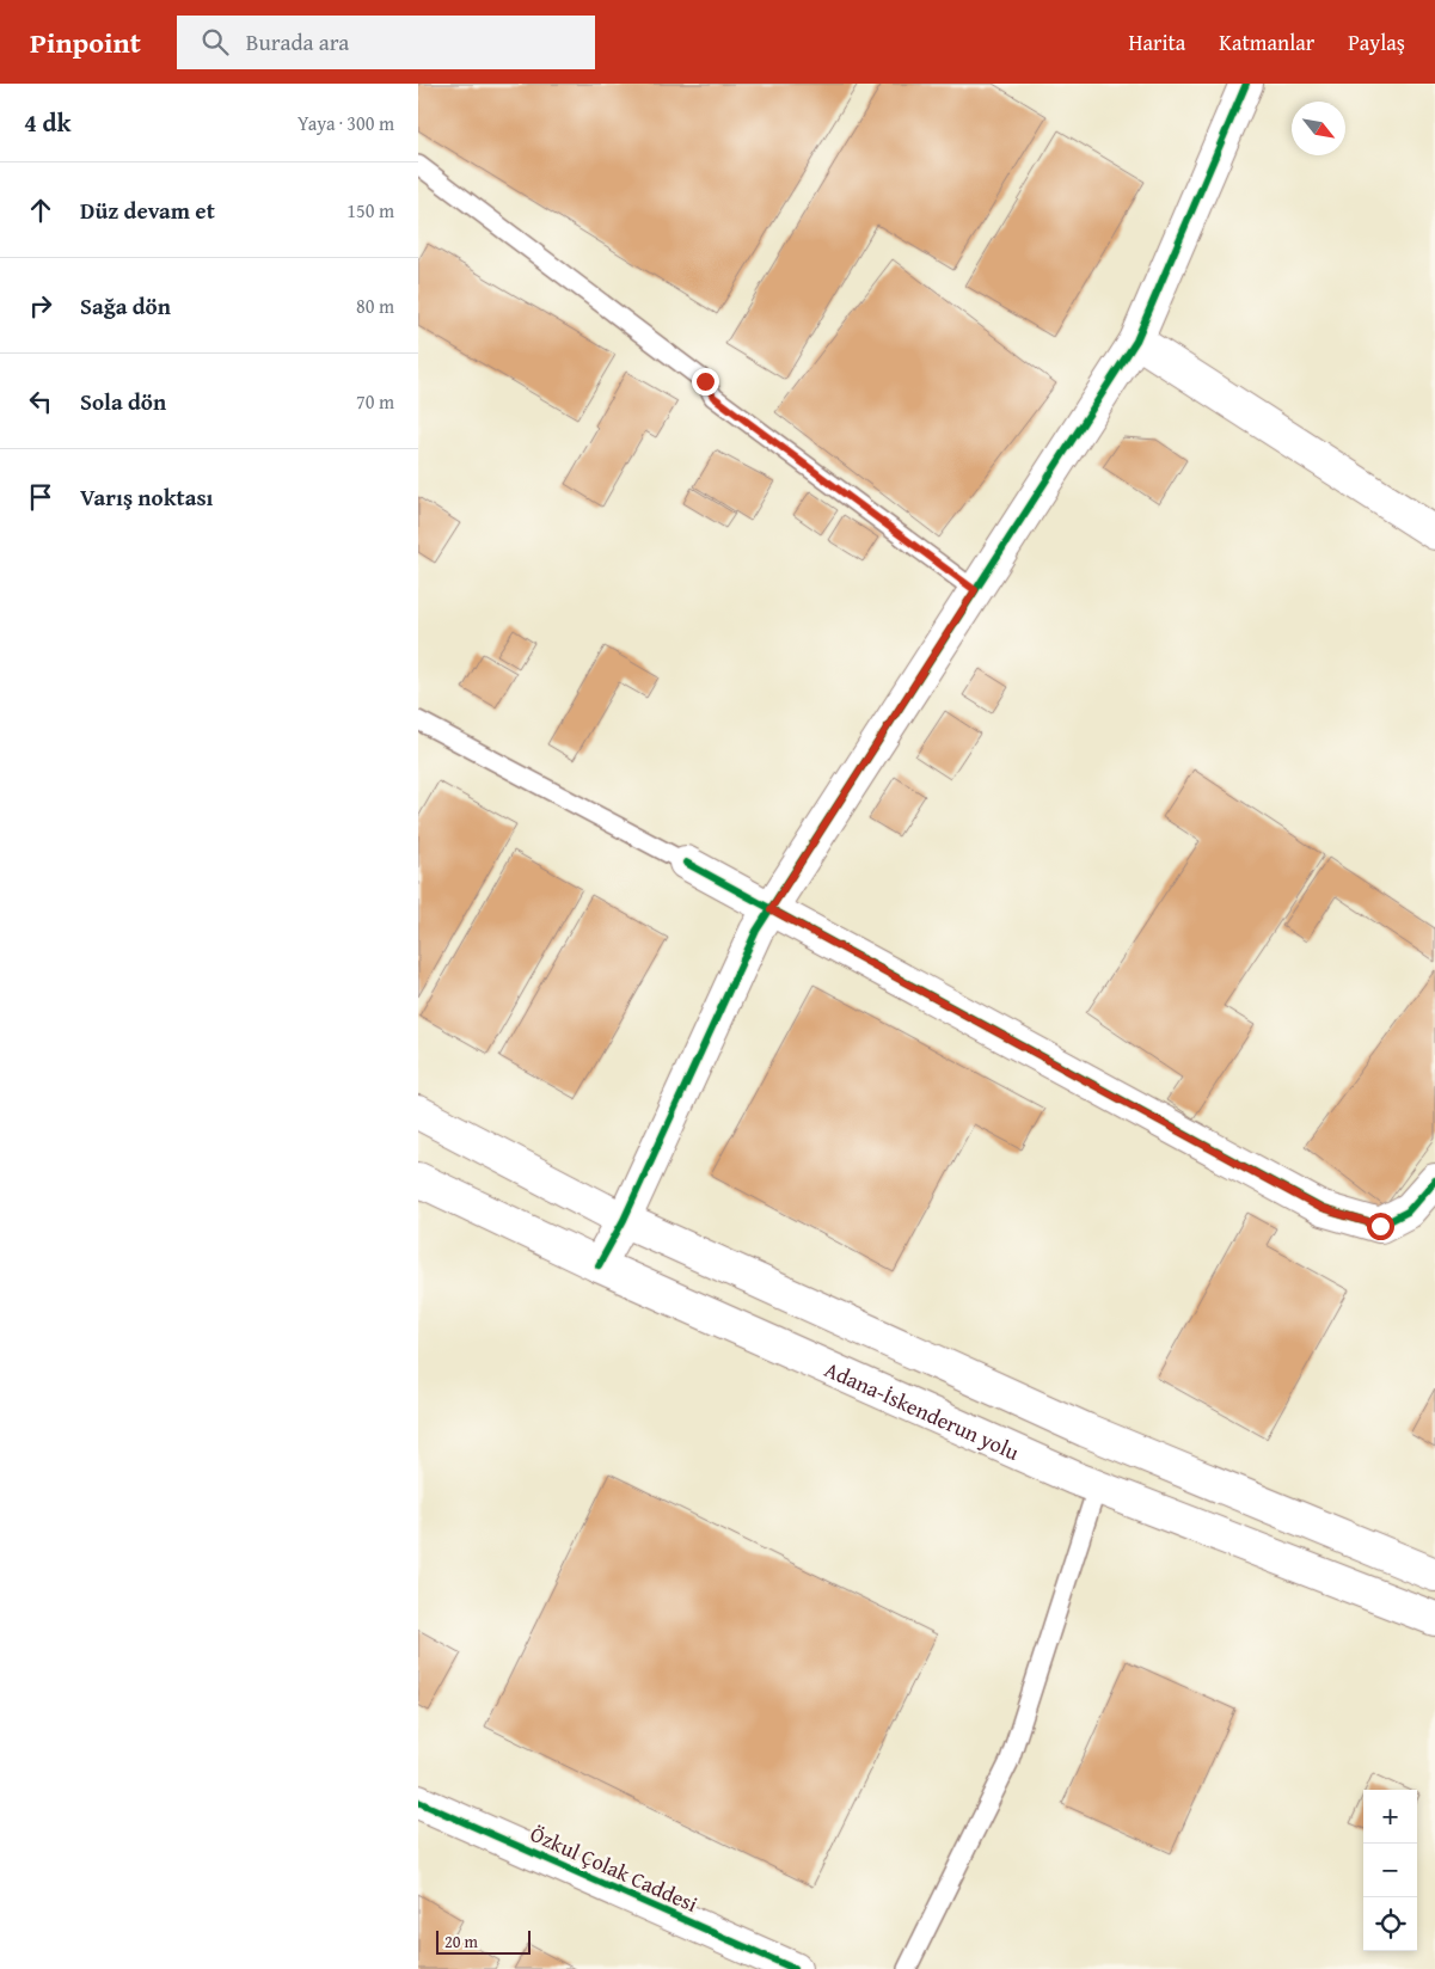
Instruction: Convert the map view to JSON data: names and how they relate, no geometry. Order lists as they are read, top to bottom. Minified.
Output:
{"streets":{"main road":["Adana-İskenderun yolu","Özkul Çolak Caddesi"]},"scale_bar":"20 m","north":"bottom right","page":{"header":"Pinpoint","search":"Burada ara","nav":["Harita","Katmanlar","Paylaş"],"heading":["4 dk","Yaya · 300 m"],"list":[["Düz devam et","150 m"],["Sağa dön","80 m"],["Sola dön","70 m"],"Varış noktası"],"map_buttons":["+","−"],"scale":"20 m"}}
